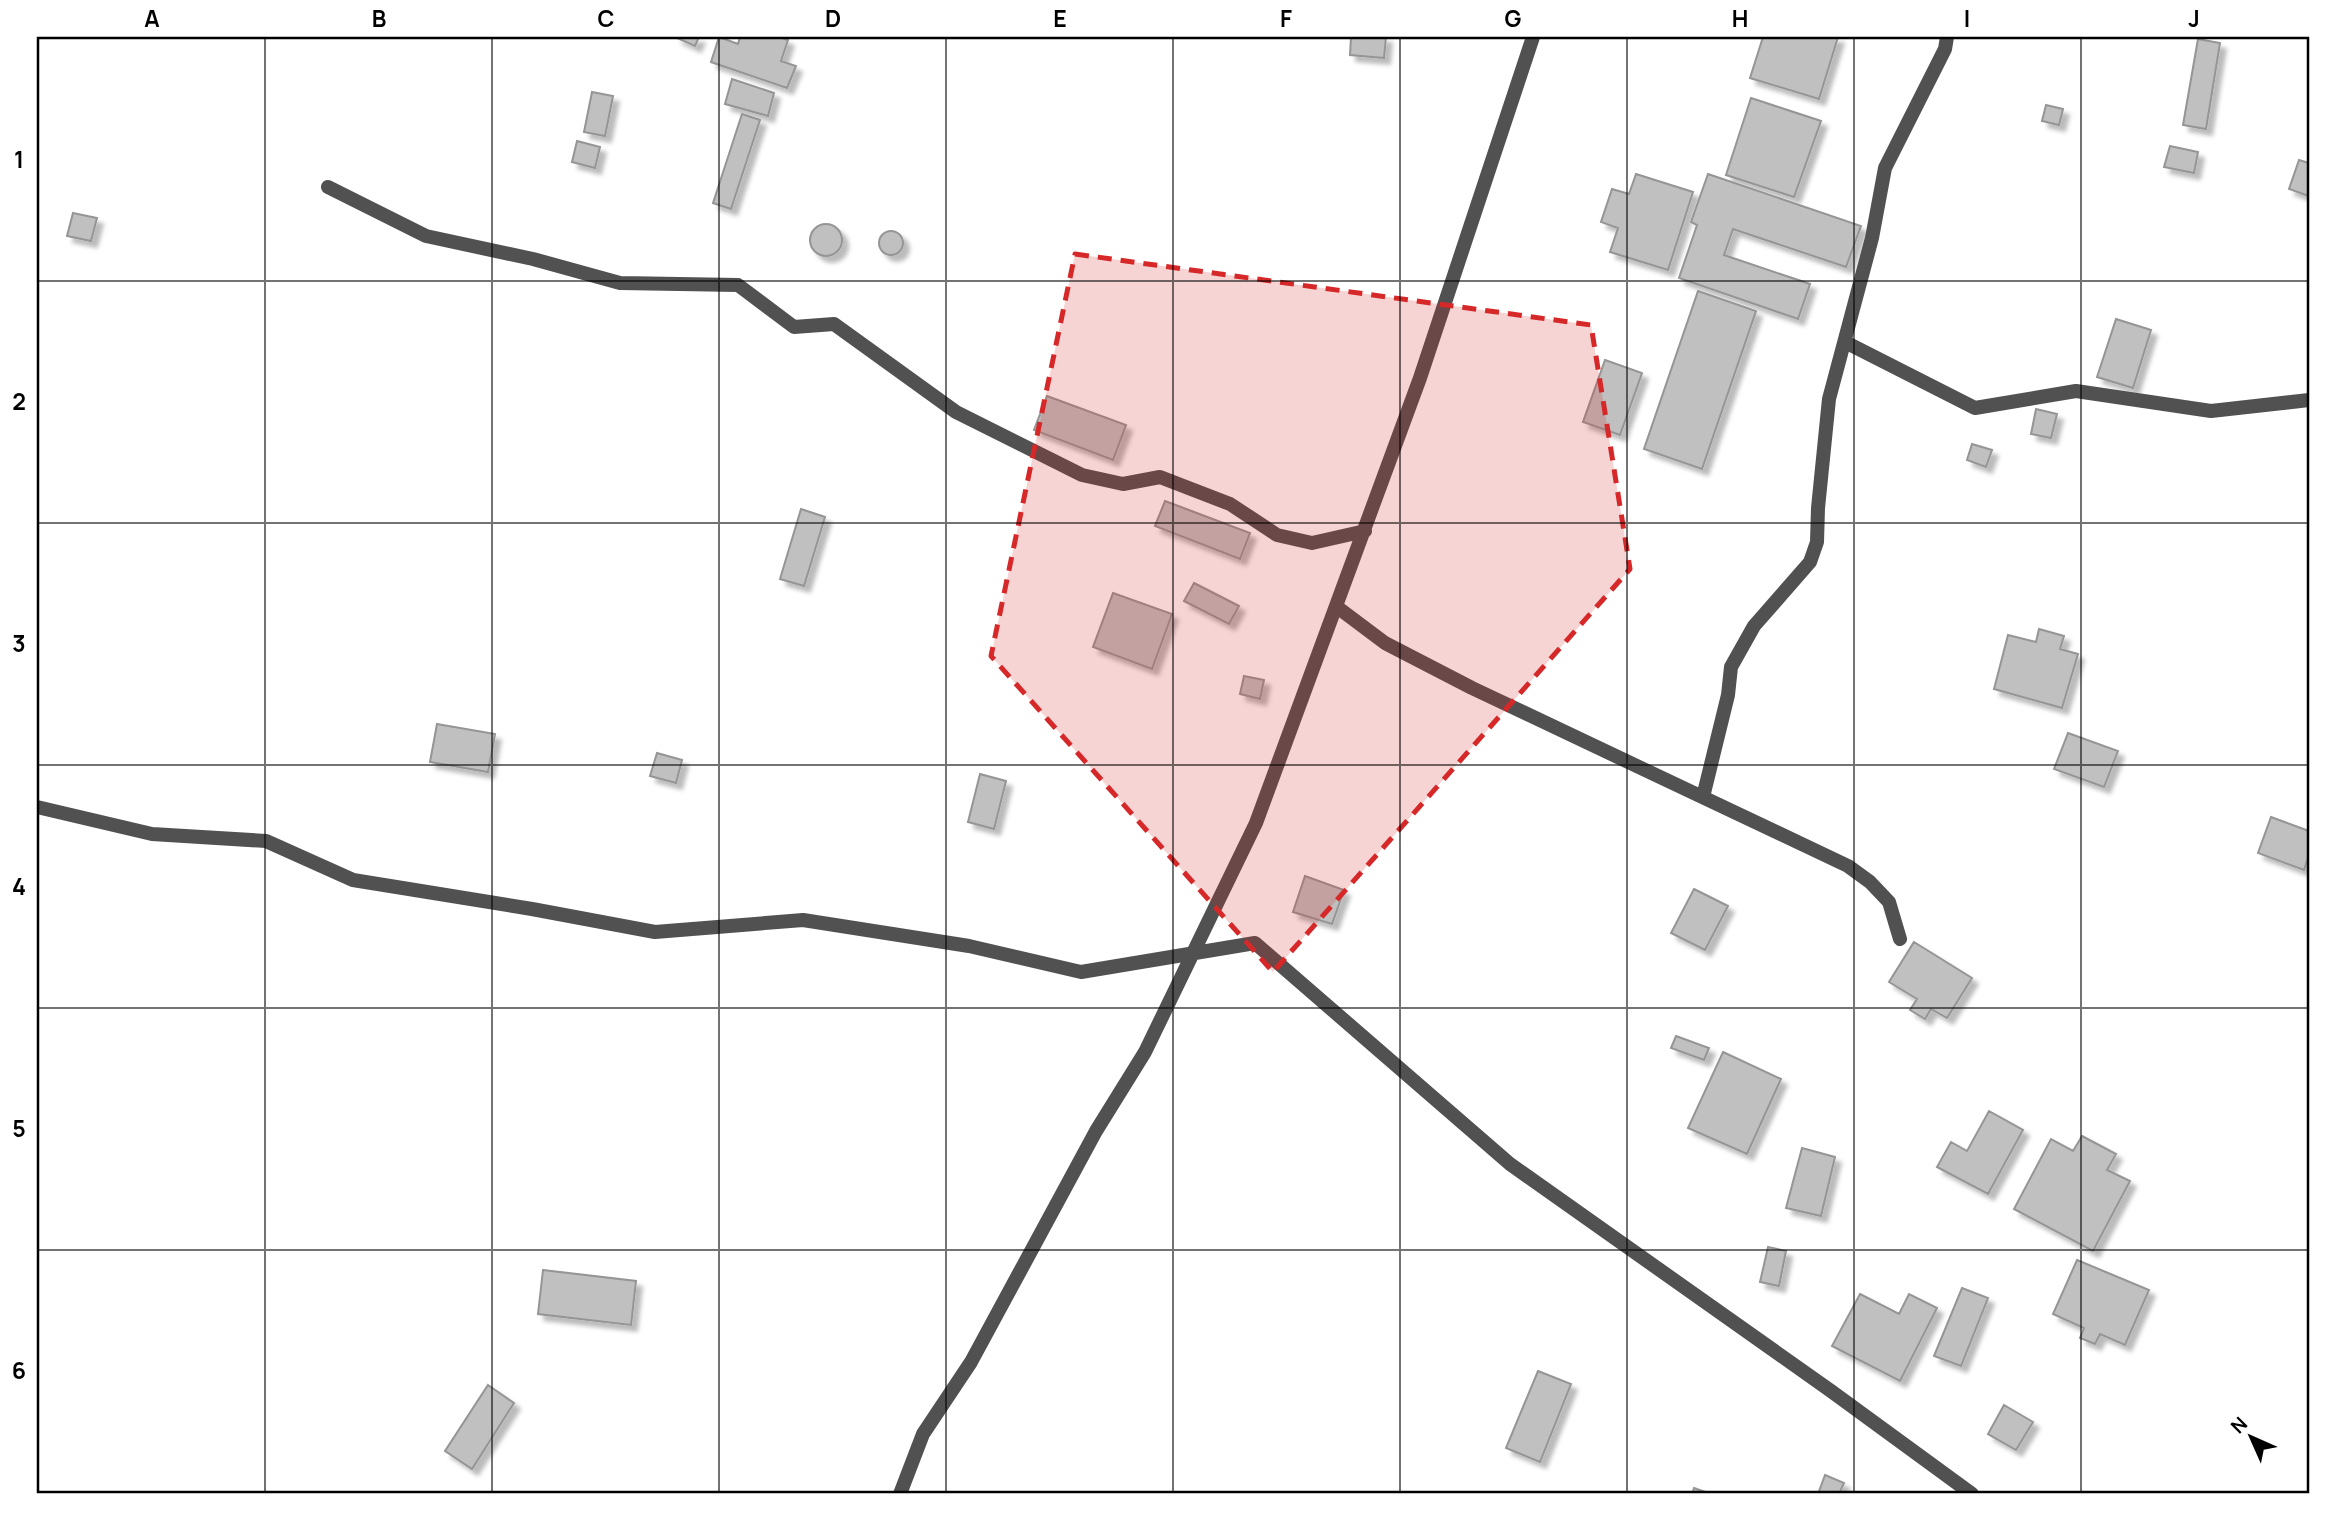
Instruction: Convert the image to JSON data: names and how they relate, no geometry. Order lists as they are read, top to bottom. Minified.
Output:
{"north":"top left","grid":{"columns":["A","B","C","D","E","F","G","H","I","J"],"rows":["1","2","3","4","5","6"]}}
